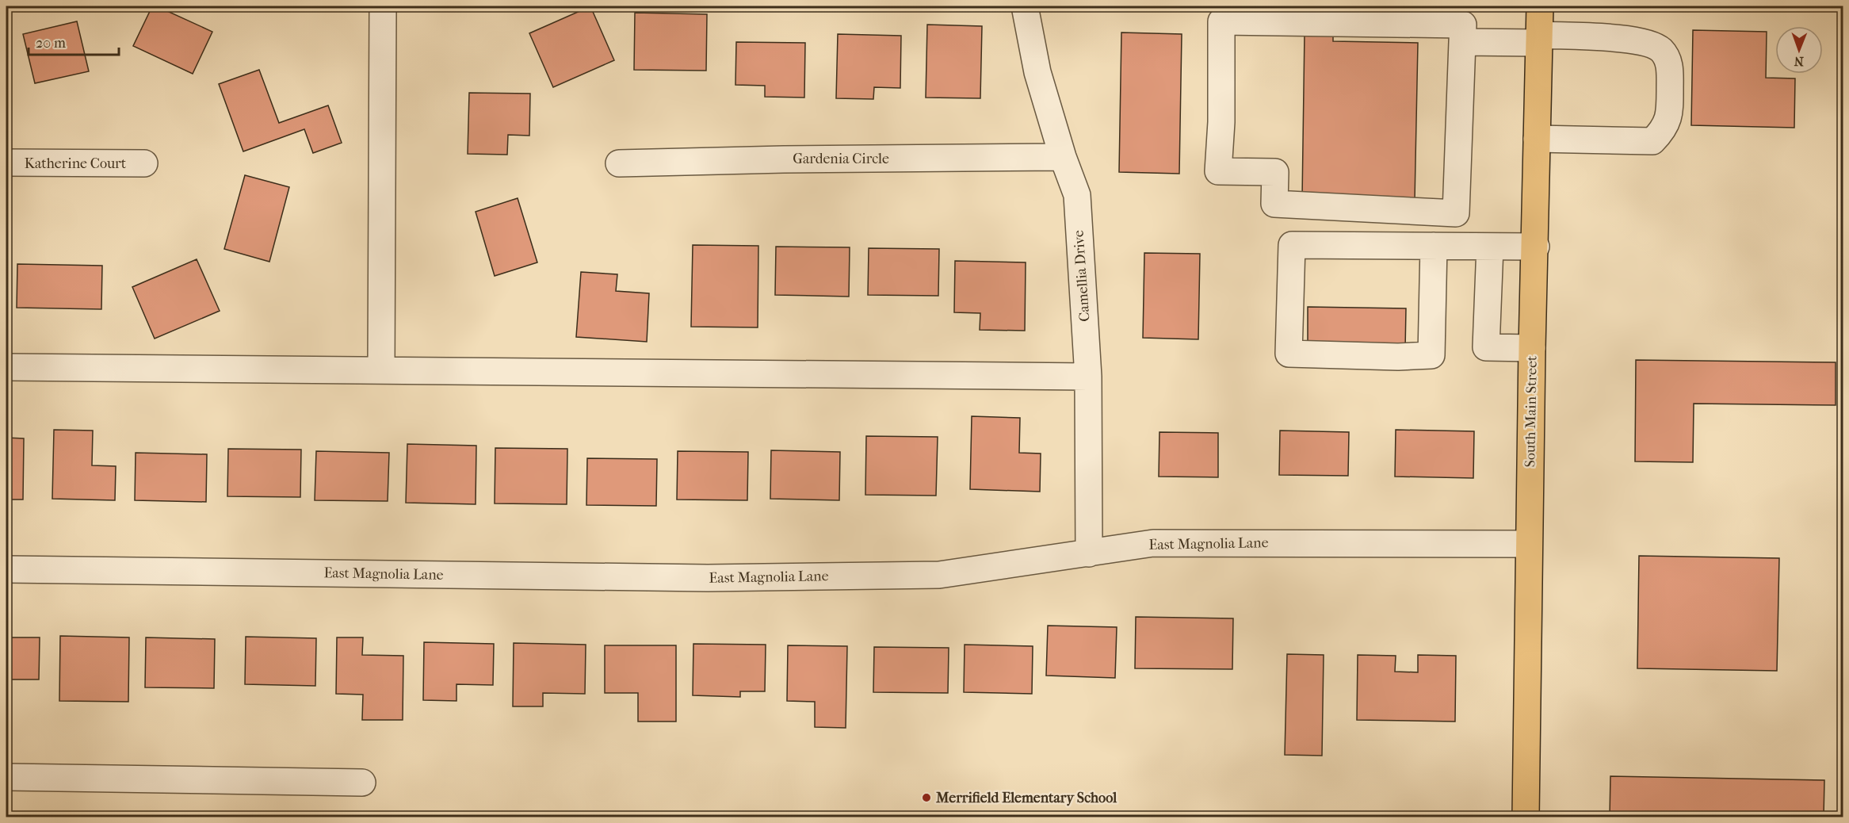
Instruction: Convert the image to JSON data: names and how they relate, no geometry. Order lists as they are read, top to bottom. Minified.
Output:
{"streets":{"main road":["South Main Street"],"street":["Gardenia Circle","Katherine Court","Camellia Drive","East Magnolia Lane"]},"crossings":[["Gardenia Circle","Camellia Drive"],["Camellia Drive","East Magnolia Lane"],["South Main Street","East Magnolia Lane"]],"places":["Merrifield Elementary School"],"scale_bar":"20 m","north":"bottom"}
